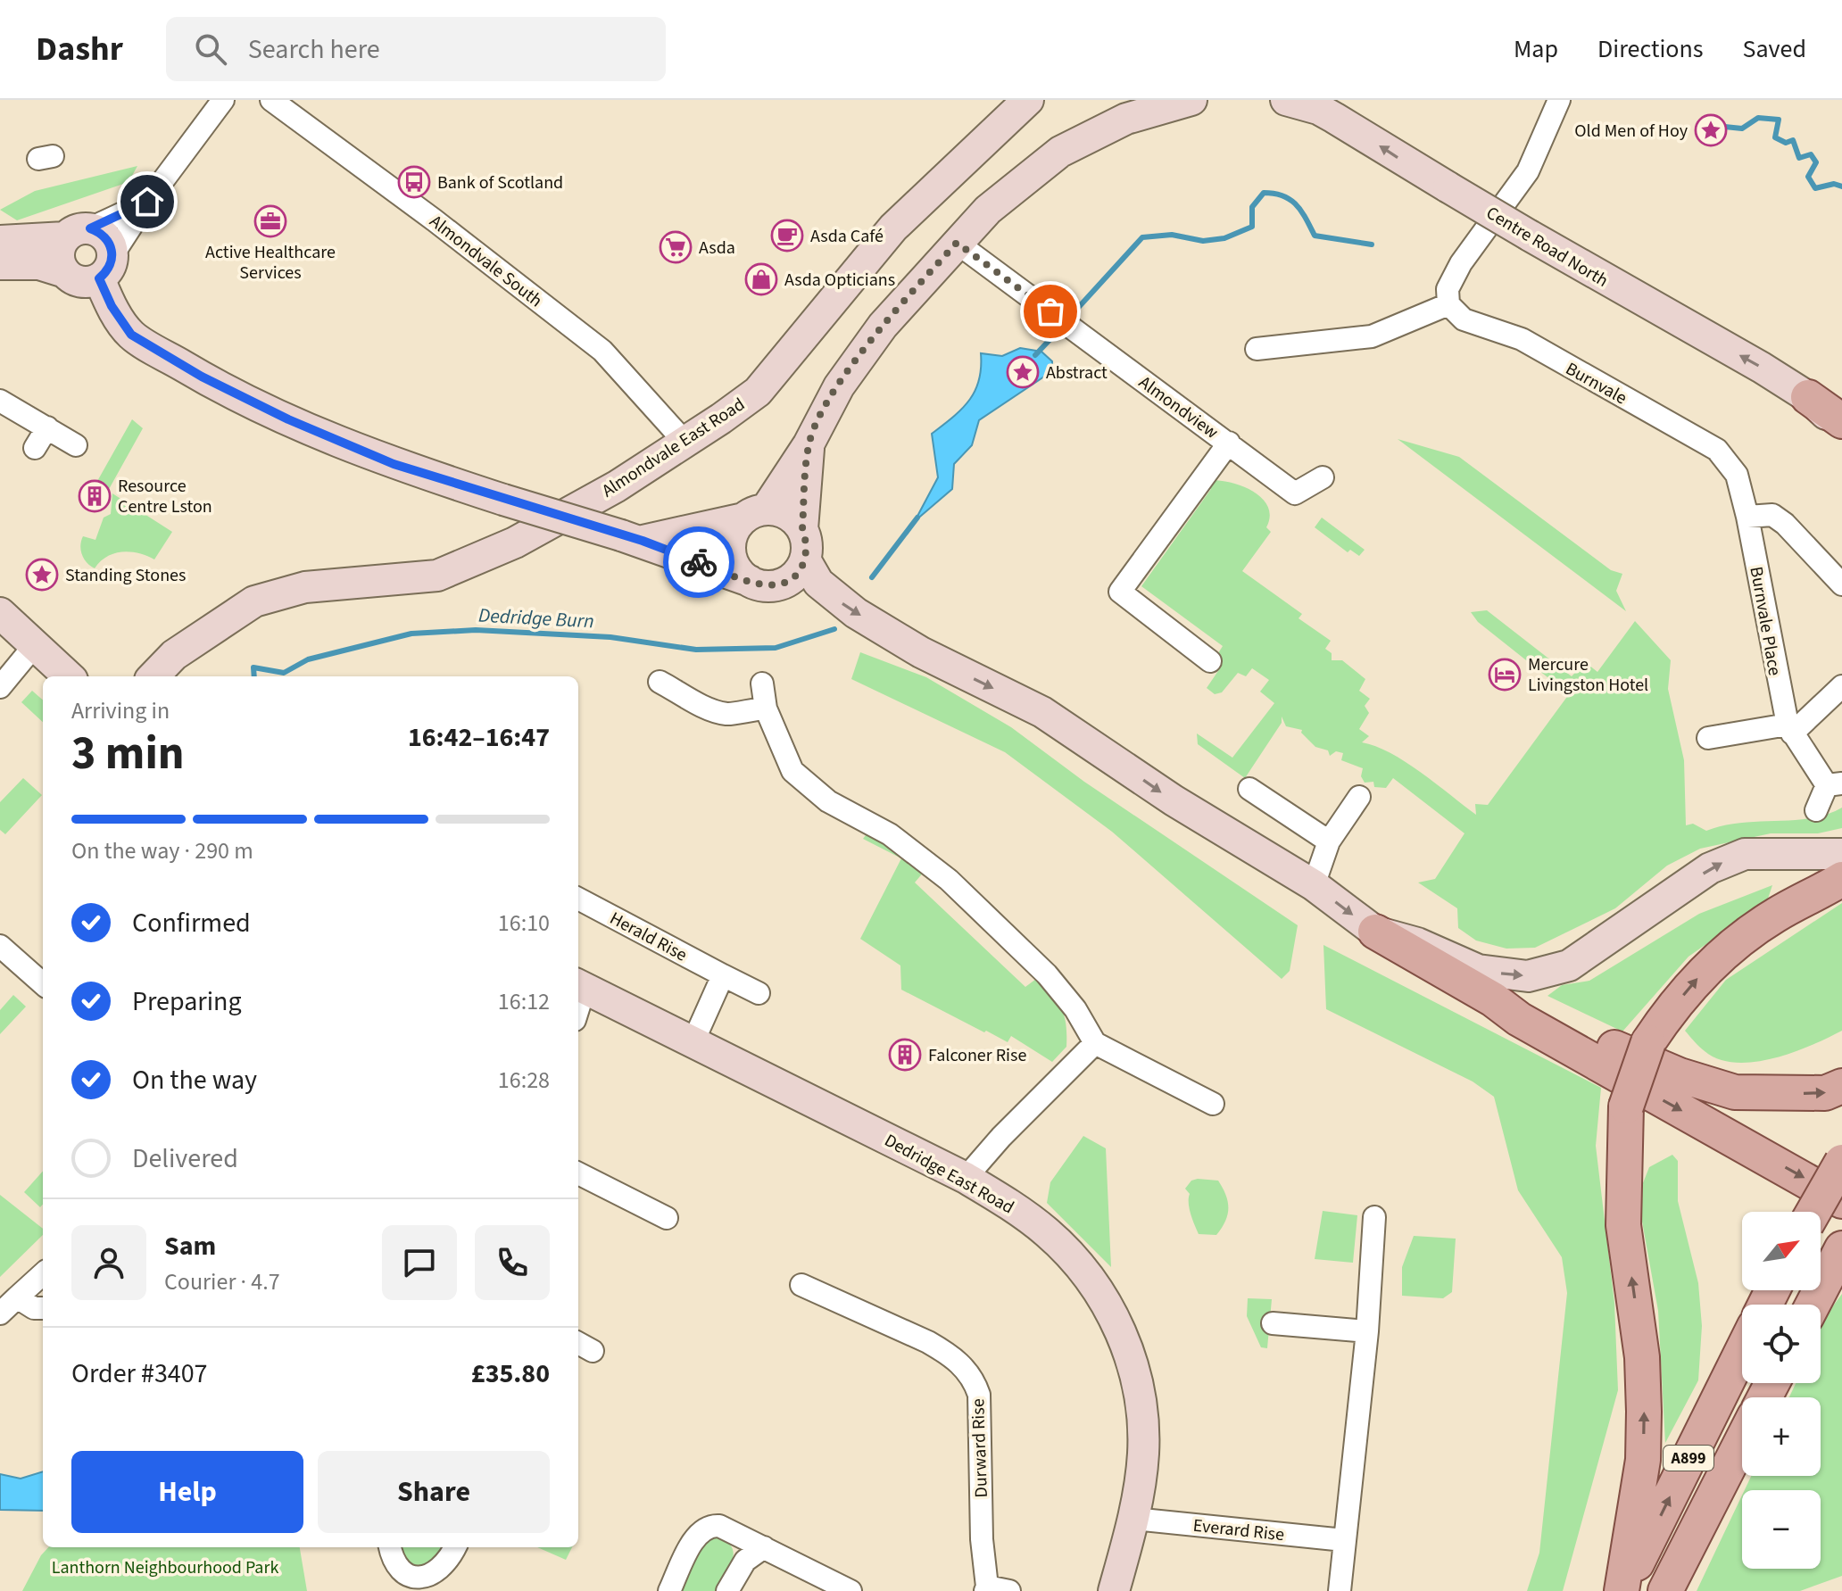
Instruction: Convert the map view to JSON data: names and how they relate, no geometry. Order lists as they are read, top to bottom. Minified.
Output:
{"streets":{"main road":["A899"],"street":["Centre Road North","Almondvale South","Burnvale","Almondview","Almondvale East Road","Burnvale Place","Herald Rise","Dedridge East Road","Durward Rise","Everard Rise"]},"crossings":[["Almondvale South","Almondvale East Road"],["Burnvale","Burnvale Place"],["Dedridge East Road","Everard Rise"]],"one_way":["Centre Road North"],"water":["Dedridge Burn"],"parks":["Lanthorn Neighbourhood Park"],"places":{"place":["Old Men of Hoy","Abstract","Standing Stones"],"bus stop":["Bank of Scotland"],"office":["Active Healthcare Services"],"cafe":["Asda Café"],"supermarket":["Asda"],"shop":["Asda Opticians"],"building":["Resource Centre Lston","Falconer Rise"],"hotel":["Mercure Livingston Hotel"]},"north":"top right","page":{"header":"Dashr","search":"Search here","nav":["Map","Directions","Saved"],"heading":["3 min","Arriving in","16:42–16:47"],"panel":["Sam","Courier · 4.7","Order #3407","£35.80"],"bar":"On the way · 290 m","list":[["Confirmed","16:10"],["Preparing","16:12"],["On the way","16:28"],"Delivered"],"map_buttons":["+","−"],"buttons":["Help","Share"]}}
